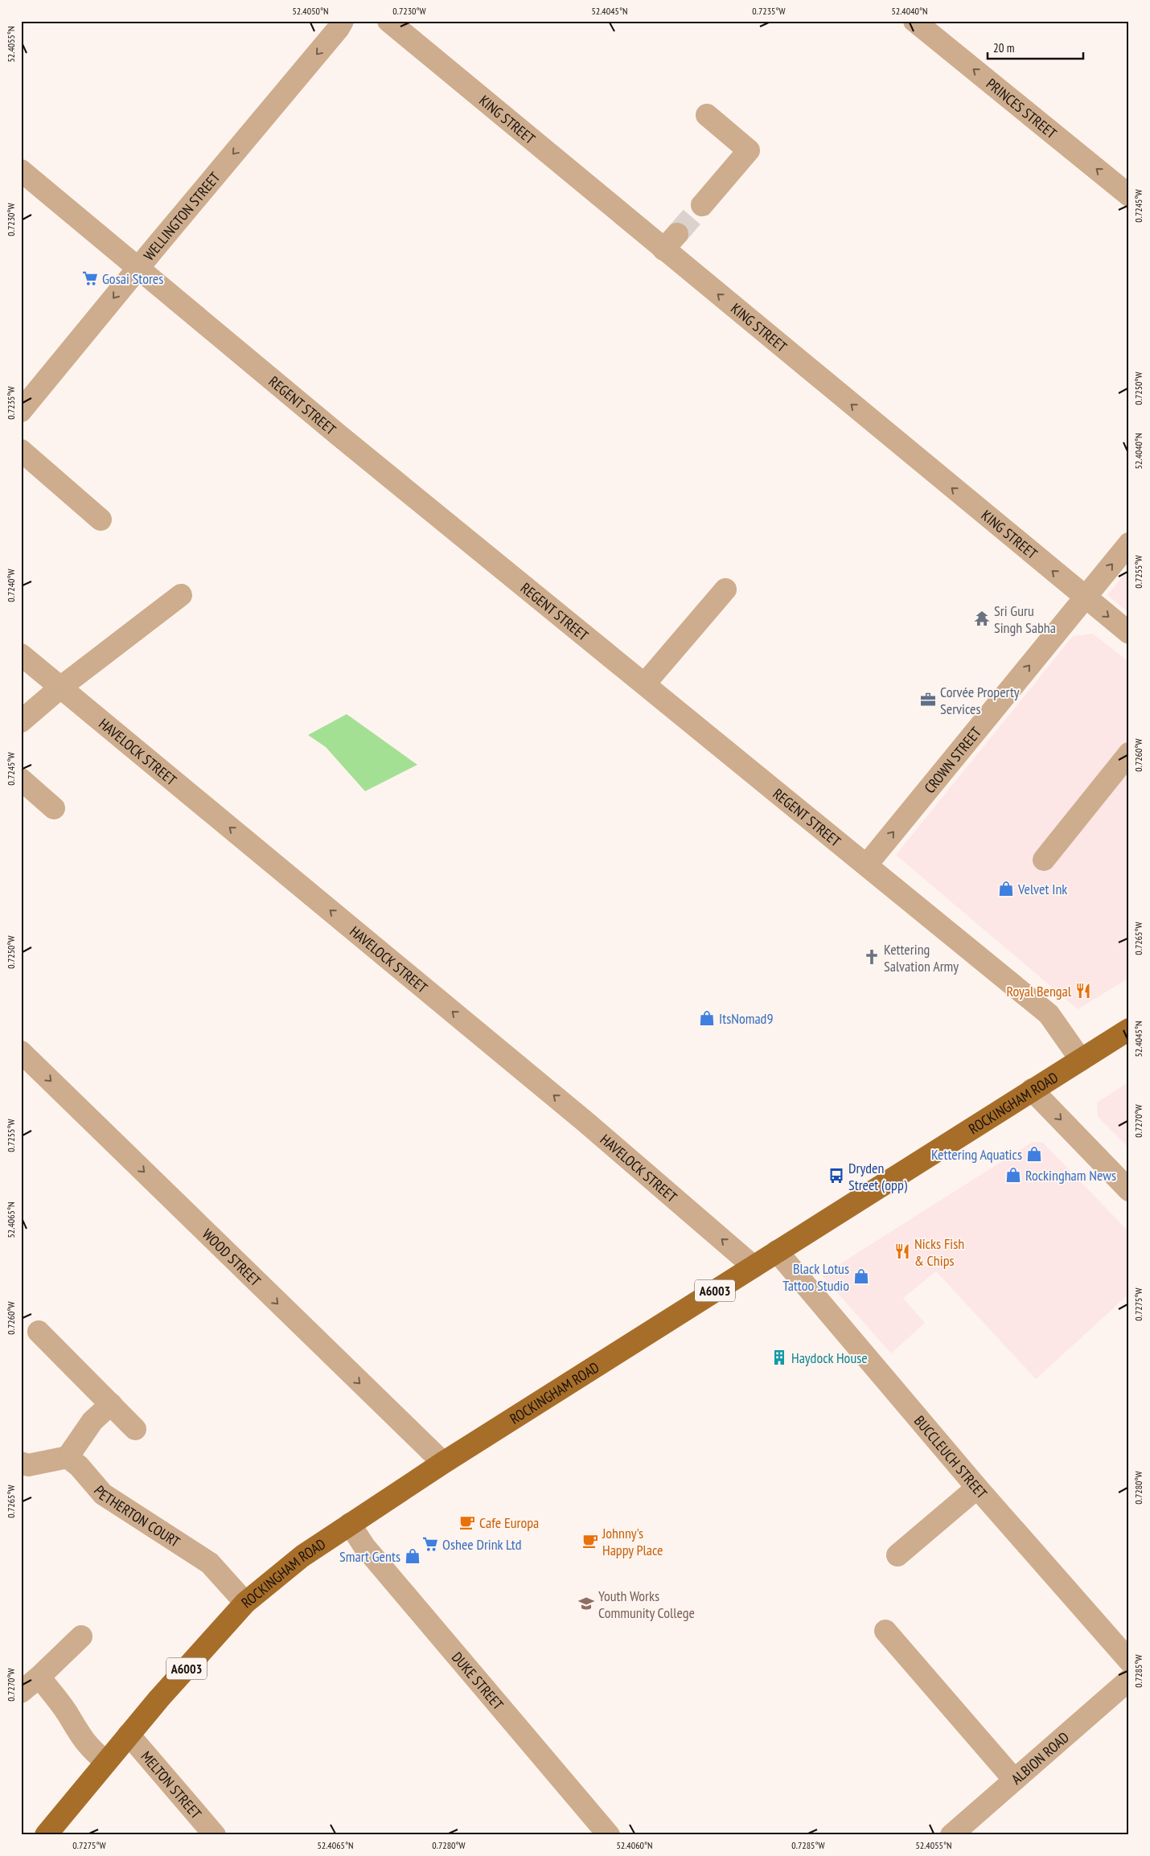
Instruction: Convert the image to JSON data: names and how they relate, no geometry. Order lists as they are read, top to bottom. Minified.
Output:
{"streets":{"main road":["ROCKINGHAM ROAD","A6003"],"street":["PRINCES STREET","KING STREET","WELLINGTON STREET","REGENT STREET","HAVELOCK STREET","CROWN STREET","WOOD STREET","BUCCLEUCH STREET","PETHERTON COURT","DUKE STREET","ALBION ROAD","MELTON STREET"]},"crossings":[["KING STREET","CROWN STREET"],["WELLINGTON STREET","REGENT STREET"],["REGENT STREET","CROWN STREET"],["REGENT STREET","ROCKINGHAM ROAD"],["HAVELOCK STREET","ROCKINGHAM ROAD"],["ROCKINGHAM ROAD","WOOD STREET"],["ROCKINGHAM ROAD","BUCCLEUCH STREET"],["ROCKINGHAM ROAD","PETHERTON COURT"],["ROCKINGHAM ROAD","DUKE STREET"],["ROCKINGHAM ROAD","MELTON STREET"]],"one_way":["PRINCES STREET","KING STREET","WELLINGTON STREET","HAVELOCK STREET","WOOD STREET"],"places":{"supermarket":["Gosai Stores","Oshee Drink Ltd"],"temple":["Sri Guru Singh Sabha"],"office":["Corvée Property Services"],"shop":["Velvet Ink","ItsNomad9","Kettering Aquatics","Rockingham News","Black Lotus Tattoo Studio","Smart Gents"],"church":["Kettering Salvation Army"],"restaurant":["Royal Bengal","Nicks Fish & Chips"],"bus stop":["Dryden Street (opp)"],"building":["Haydock House"],"cafe":["Cafe Europa","Johnny's Happy Place"],"school or university":["Youth Works Community College"]},"scale_bar":"20 m","coordinates":["52.4050°N","0.7230°W","52.4045°N","0.7235°W","52.4040°N","52.4055°N","0.7245°W","0.7250°W","0.7255°W","0.7240°W","0.7260°W","0.7265°W","0.7270°W","52.4065°N","0.7275°W","0.7280°W","0.7285°W","52.4060°N"]}
